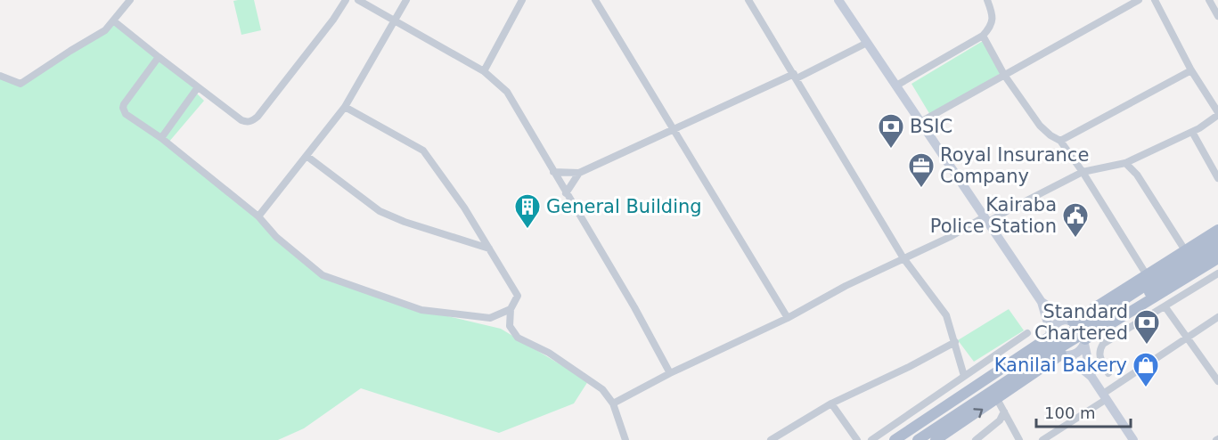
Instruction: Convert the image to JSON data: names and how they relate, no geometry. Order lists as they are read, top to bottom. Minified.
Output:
{"places":{"bank":["BSIC","Standard Chartered"],"office":["Royal Insurance Company"],"building":["General Building"],"public building":["Kairaba Police Station"],"shop":["Kanilai Bakery"]},"scale_bar":"100 m"}
